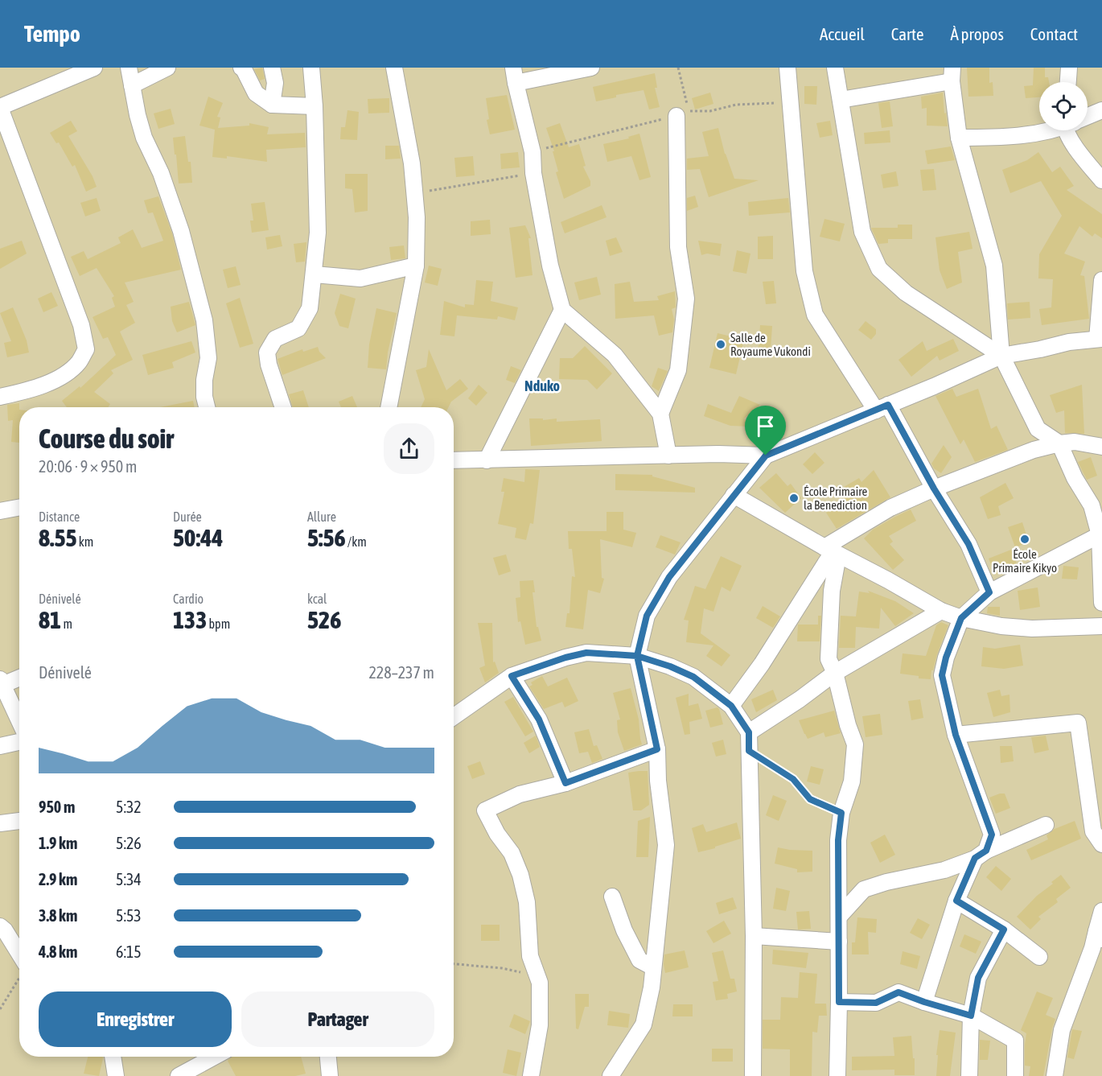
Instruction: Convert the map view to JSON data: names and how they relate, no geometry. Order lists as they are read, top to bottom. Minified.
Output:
{"districts":["Nduko"],"places":["Salle de Royaume Vukondi","École Primaire la Benediction","École Primaire Kikyo"],"page":{"header":"Tempo","nav":["Accueil","Carte","À propos","Contact"],"heading":["Course du soir","20:06 · 9 × 950 m"],"stats":[["Distance","8.55 km"],["Durée","50:44"],["Allure","5:56 /km"],["Dénivelé","81 m"],["Cardio","133 bpm"],["kcal","526"]],"chart":["Dénivelé","228–237 m"],"list":[{"name":"950 m","note":"5:32"},{"name":"1.9 km","note":"5:26"},{"name":"2.9 km","note":"5:34"},{"name":"3.8 km","note":"5:53"},{"name":"4.8 km","note":"6:15"}],"buttons":["Enregistrer","Partager"]}}
